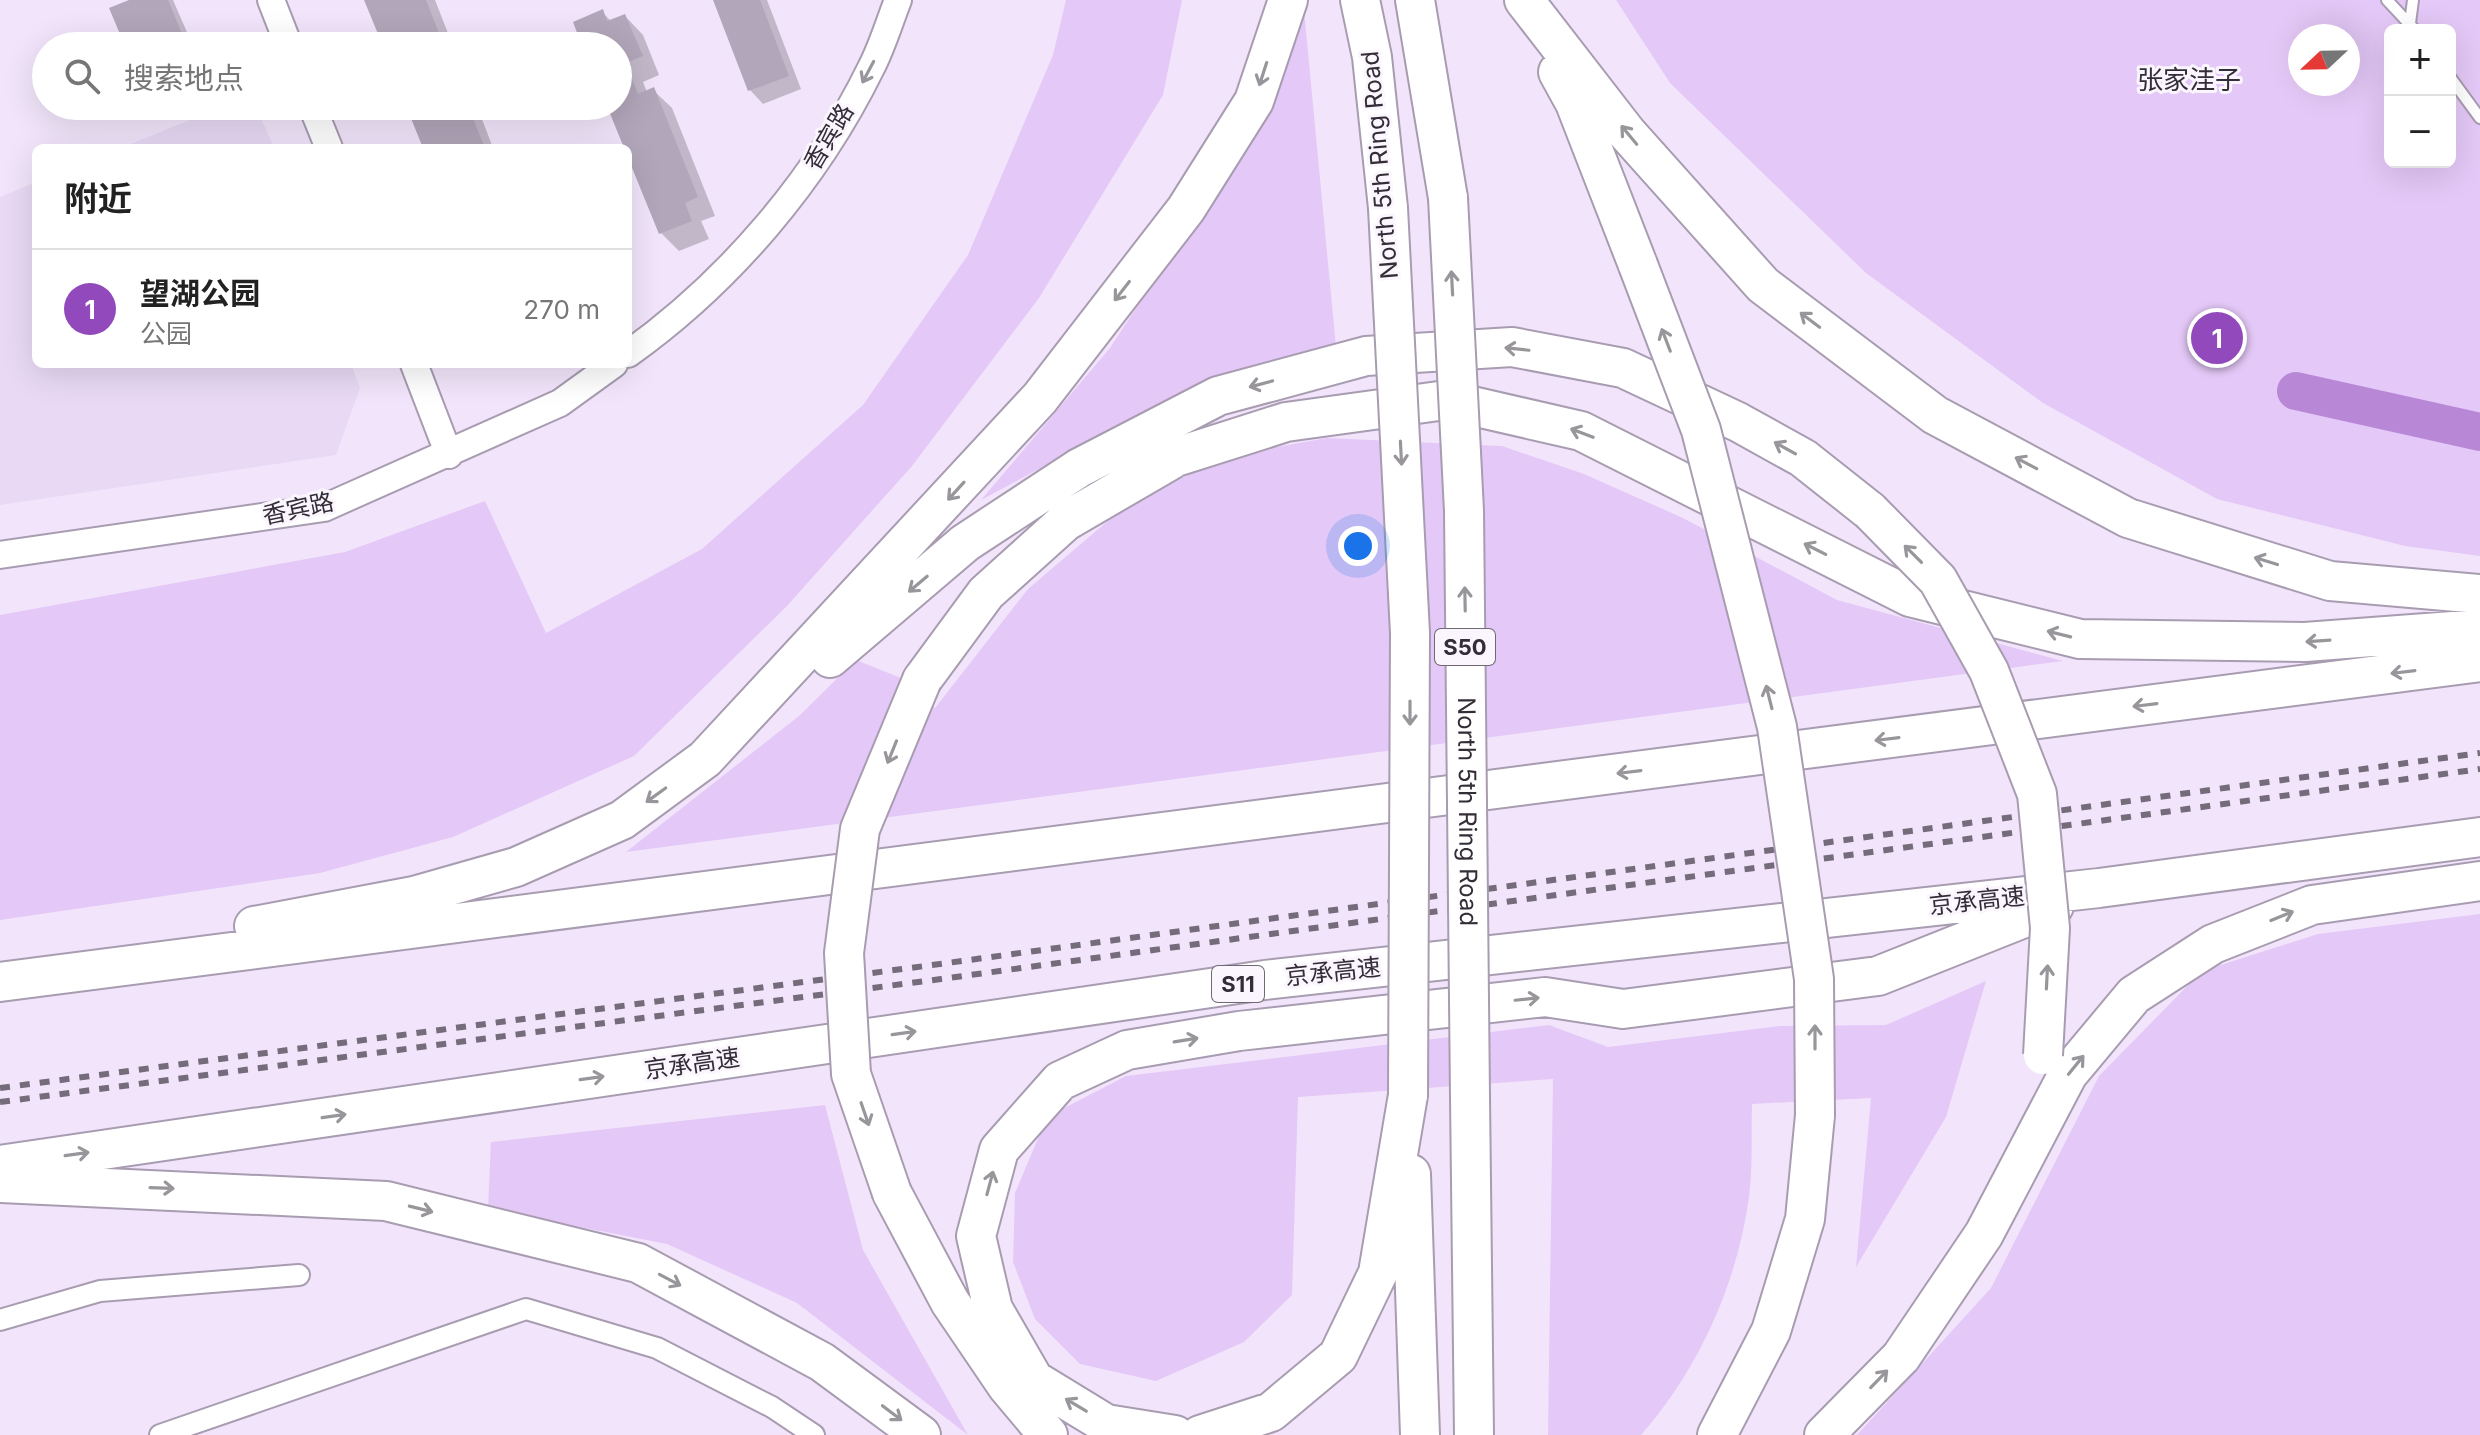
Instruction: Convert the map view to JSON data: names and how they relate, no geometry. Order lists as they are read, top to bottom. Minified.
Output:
{"streets":{"highway":["North 5th Ring Road","S50","京承高速","S11"],"street":["香宾路"]},"one_way":["香宾路"],"districts":["张家洼子"],"north":"left","page":{"map_buttons":["+","−"],"search":"搜索地点","heading":"附近","list":[{"mark":"1","name":"望湖公园","note":"公园","value":"270 m"}],"pins":"1"}}
